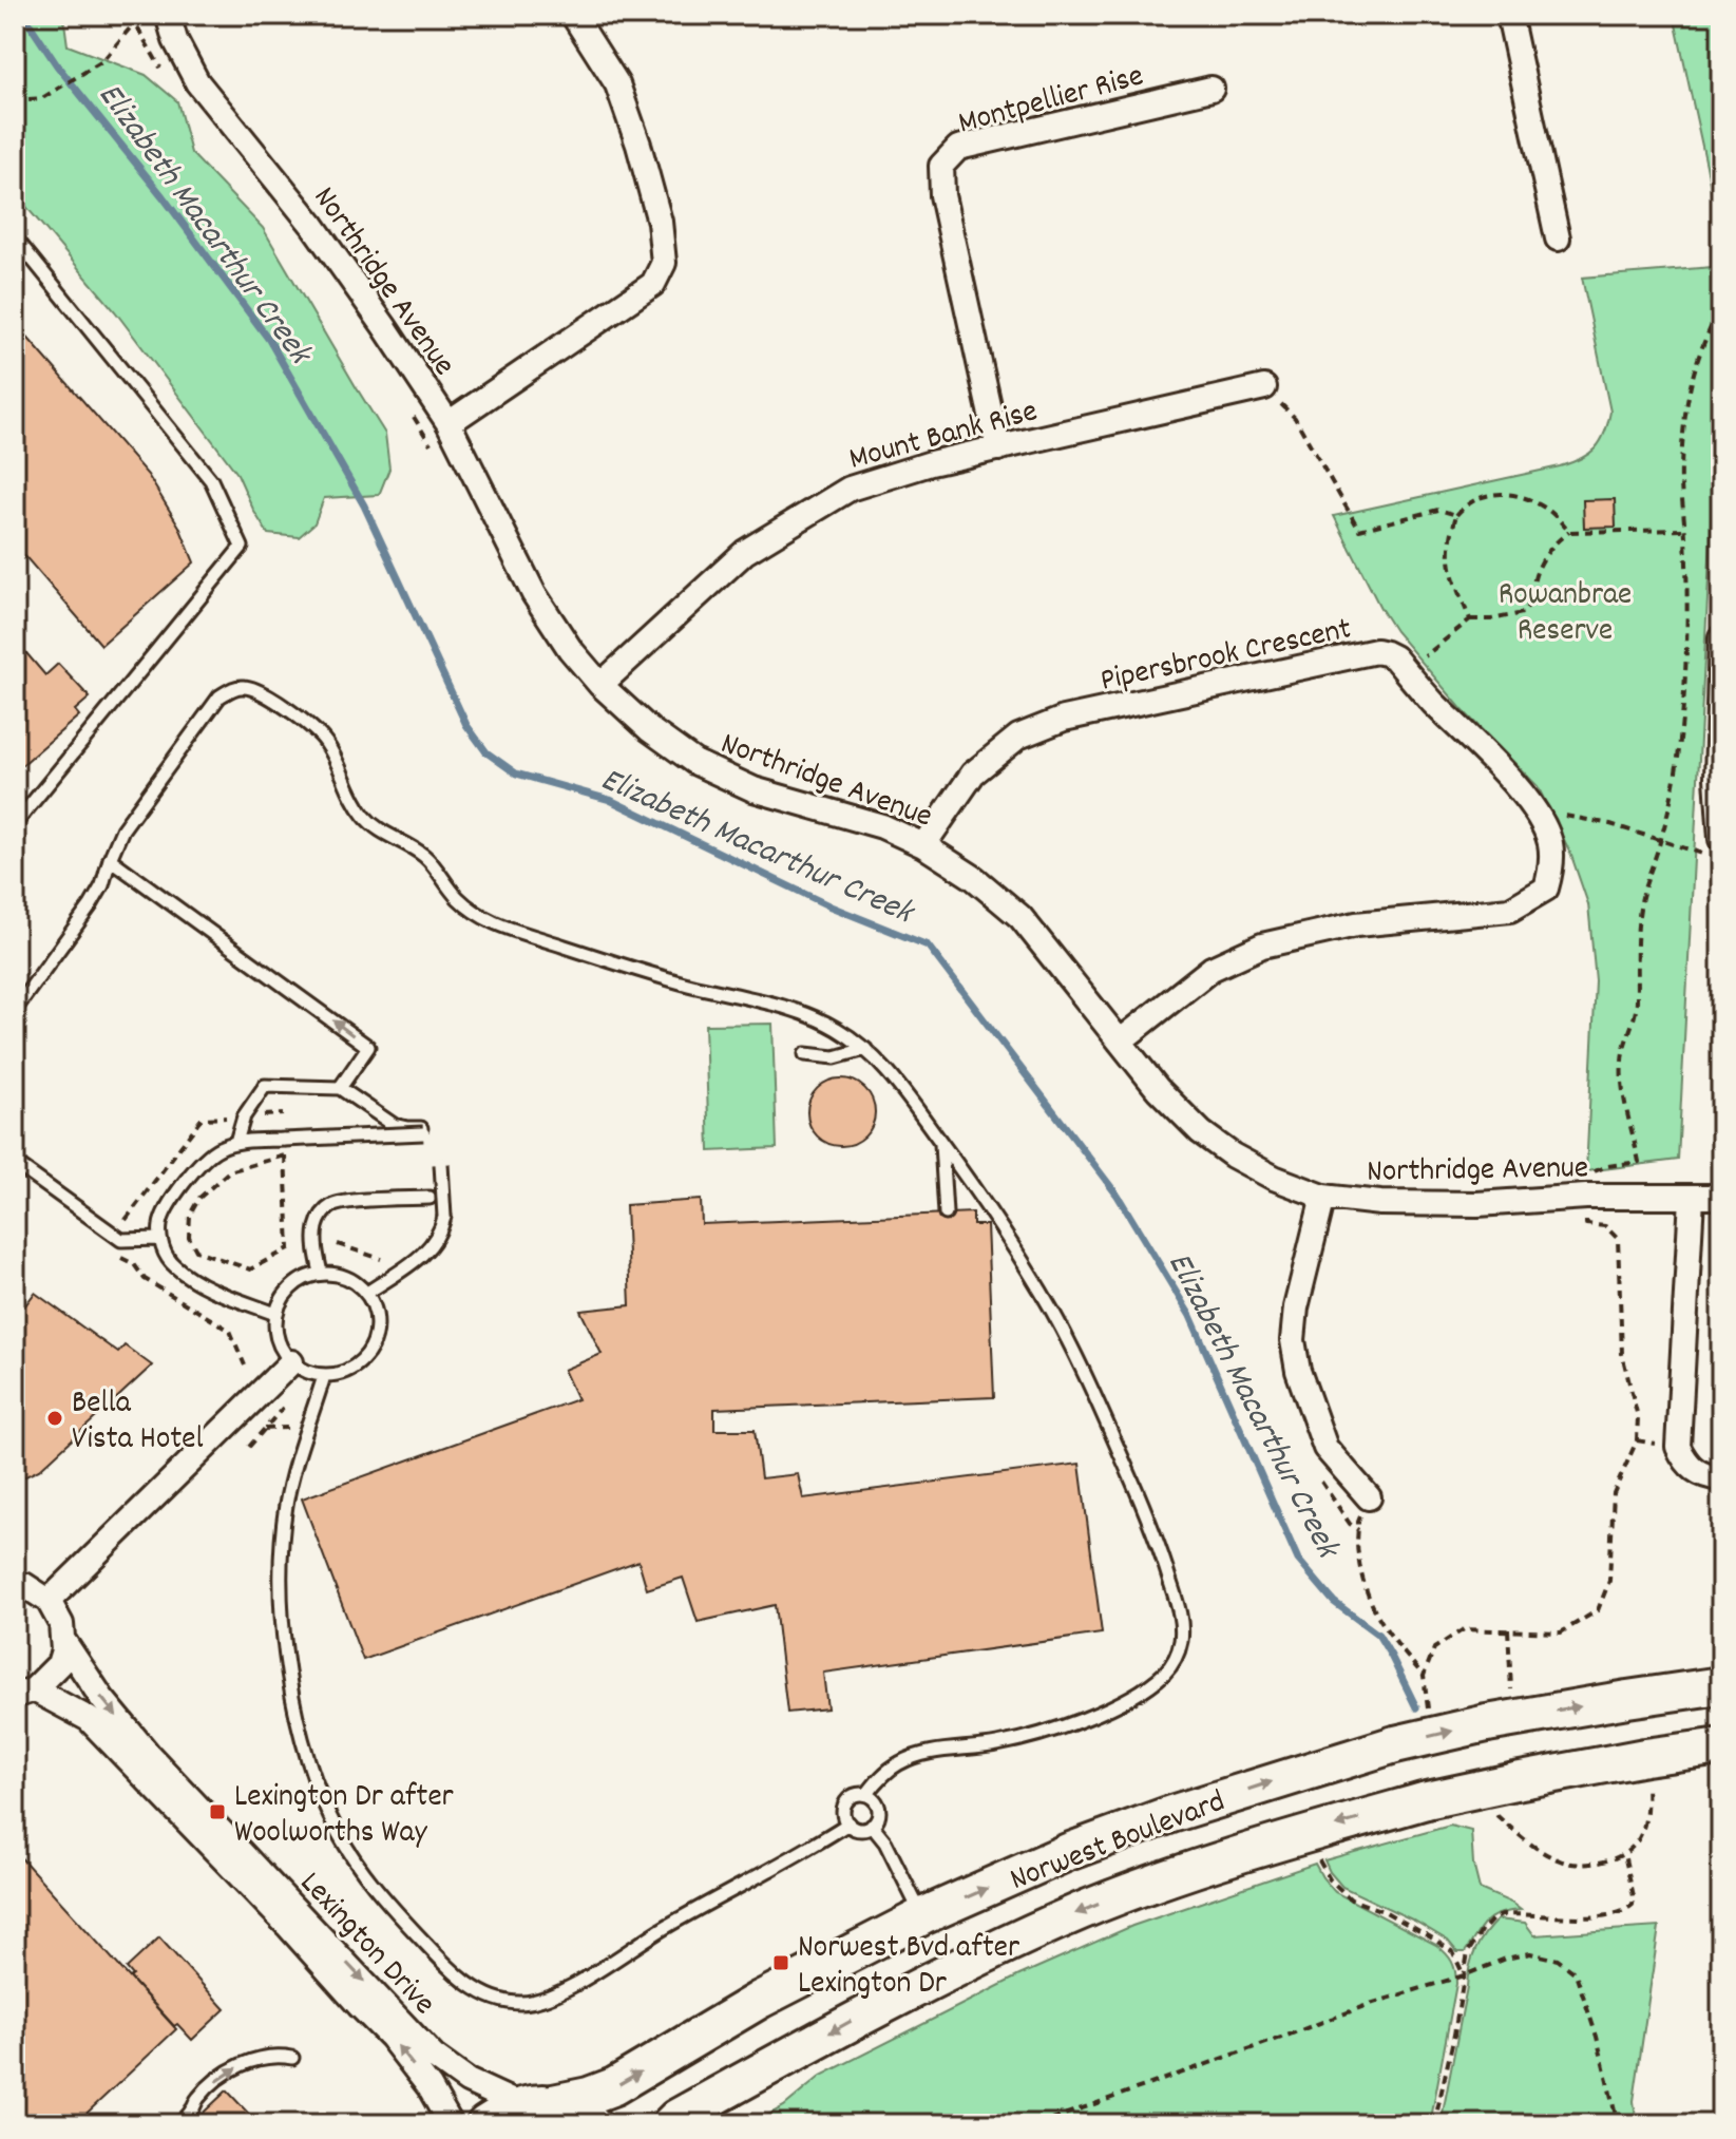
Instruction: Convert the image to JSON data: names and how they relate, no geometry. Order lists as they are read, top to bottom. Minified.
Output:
{"streets":{"main road":["Norwest Boulevard"],"street":["Montpellier Rise","Northridge Avenue","Mount Bank Rise","Pipersbrook Crescent","Lexington Drive"]},"crossings":[["Montpellier Rise","Mount Bank Rise"],["Northridge Avenue","Mount Bank Rise"],["Northridge Avenue","Pipersbrook Crescent"],["Norwest Boulevard","Lexington Drive"]],"water":["Elizabeth Macarthur Creek"],"parks":["Rowanbrae Reserve"],"places":{"other":["Bella Vista Hotel"],"transit":["Lexington Dr after Woolworths Way","Norwest Bvd after Lexington Dr"]}}
